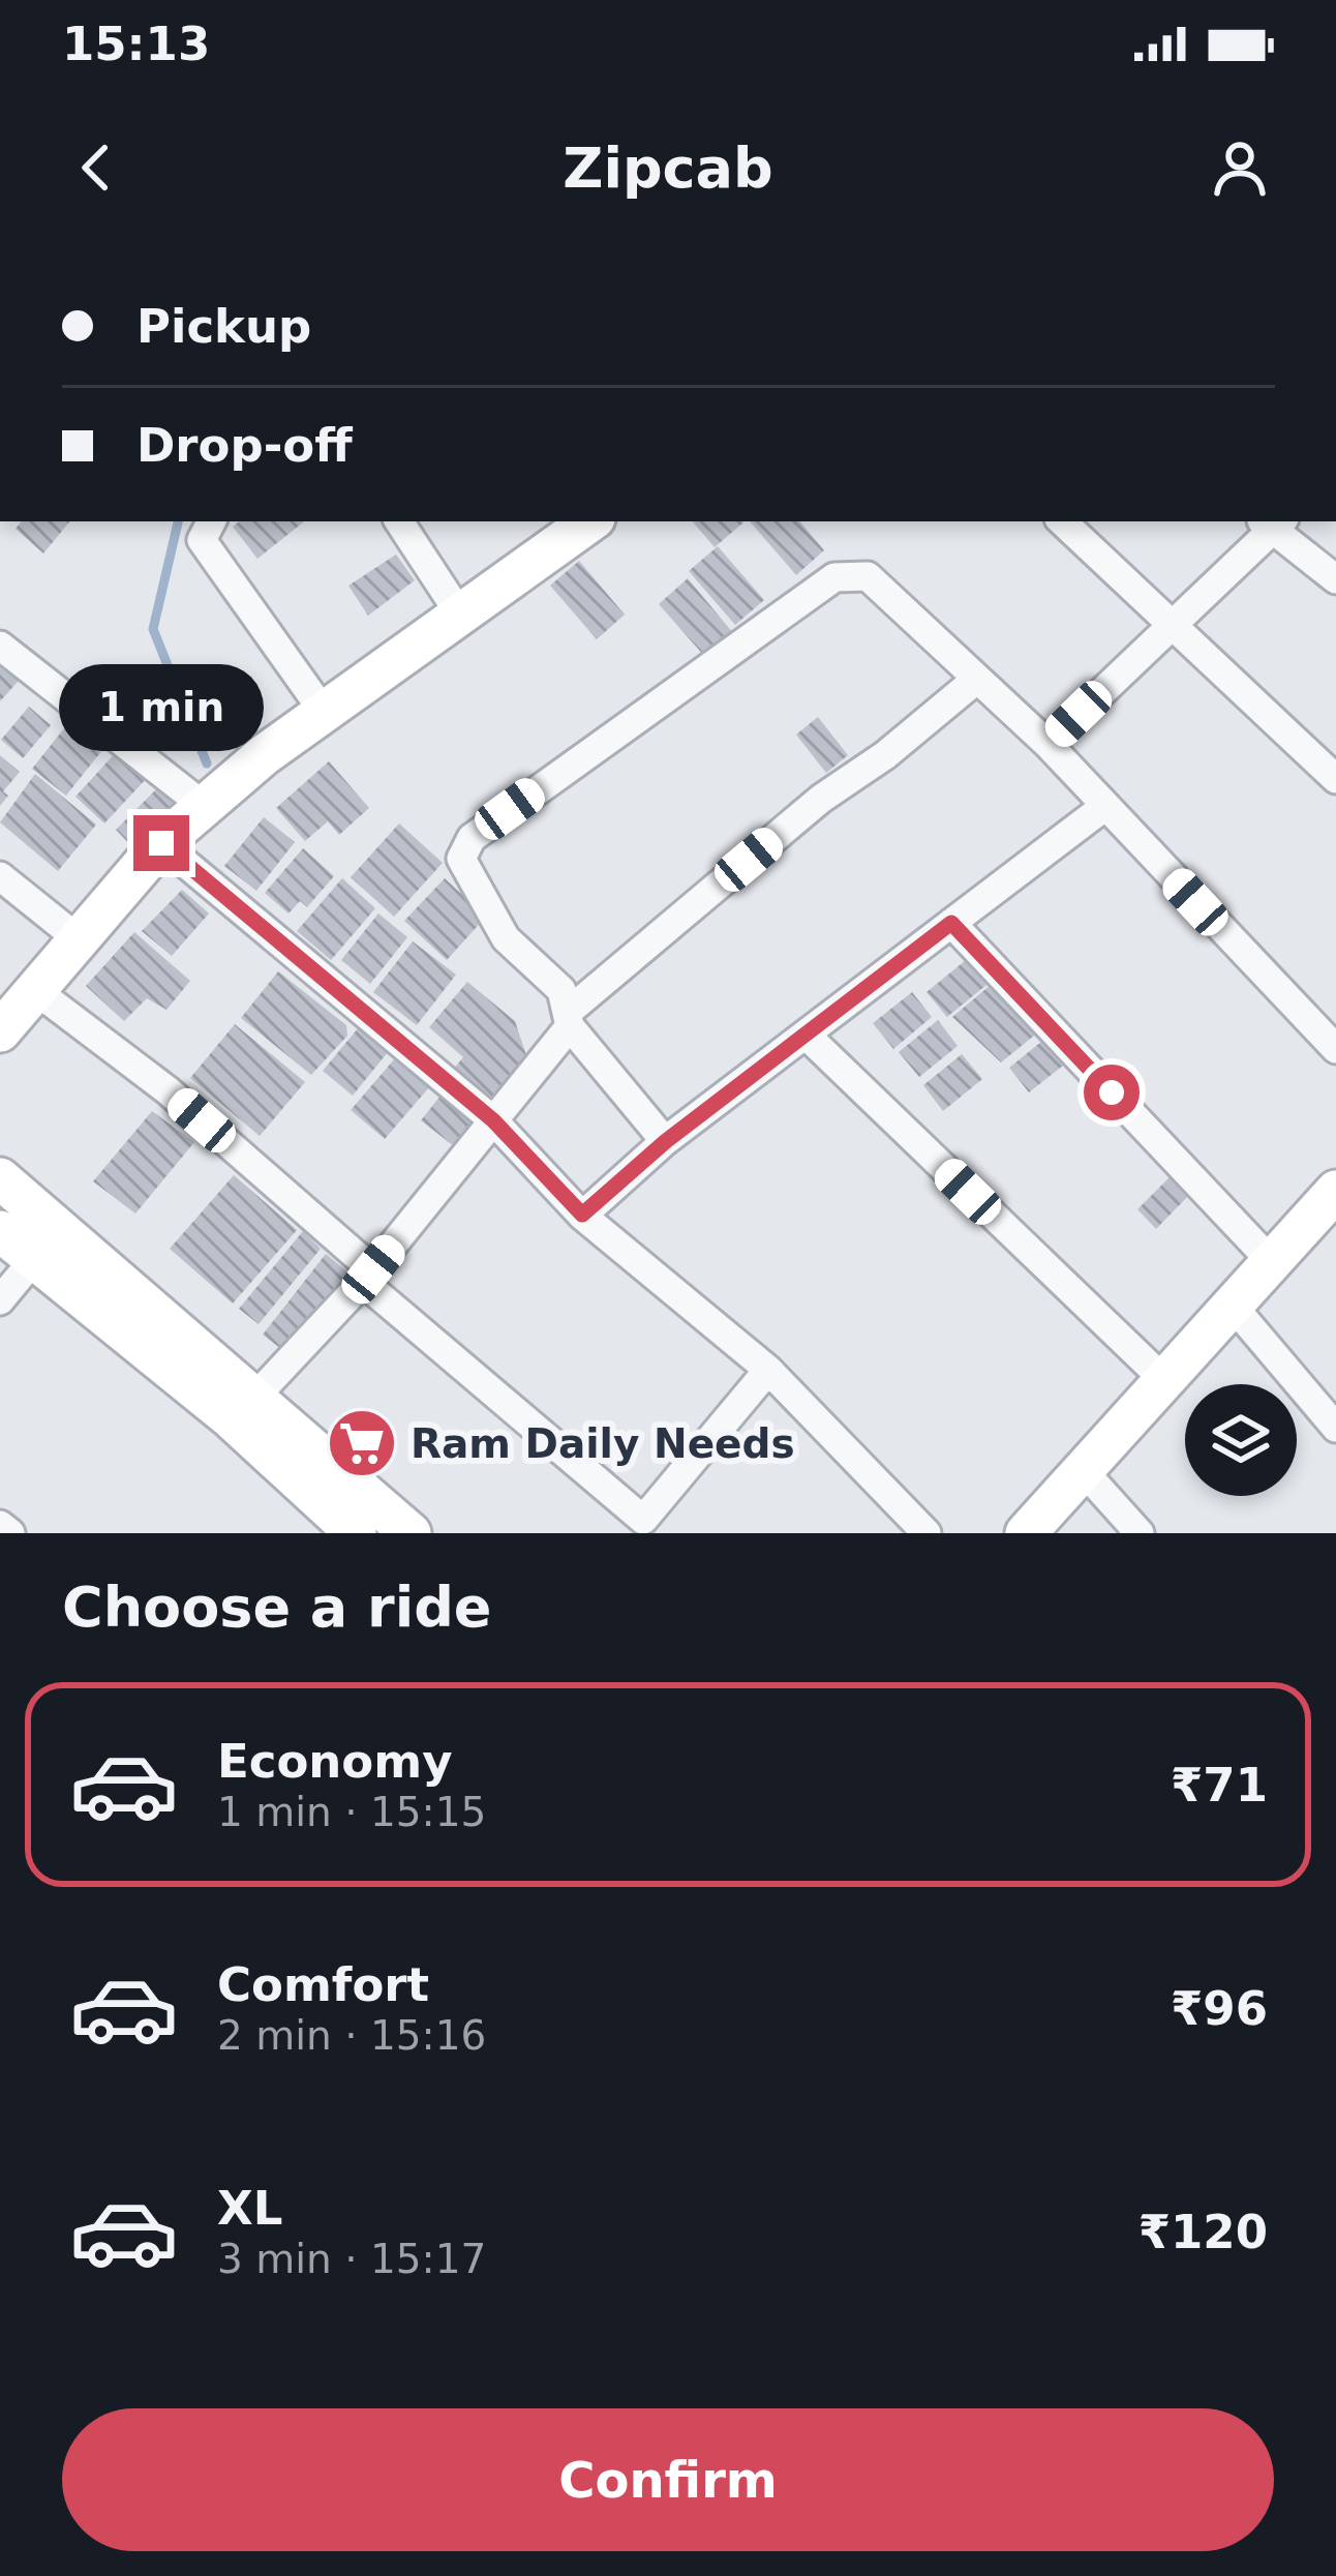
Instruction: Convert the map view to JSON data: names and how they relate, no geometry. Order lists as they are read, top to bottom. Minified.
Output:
{"places":{"supermarket":["Ram Daily Needs"]},"page":{"status":"15:13","header":"Zipcab","banner":["Pickup","Drop-off"],"bubble":"1 min","heading":"Choose a ride","list":[{"name":"Economy","note":"1 min · 15:15","value":"₹71"},{"name":"Comfort","note":"2 min · 15:16","value":"₹96"},{"name":"XL","note":"3 min · 15:17","value":"₹120"}],"buttons":"Confirm"}}
